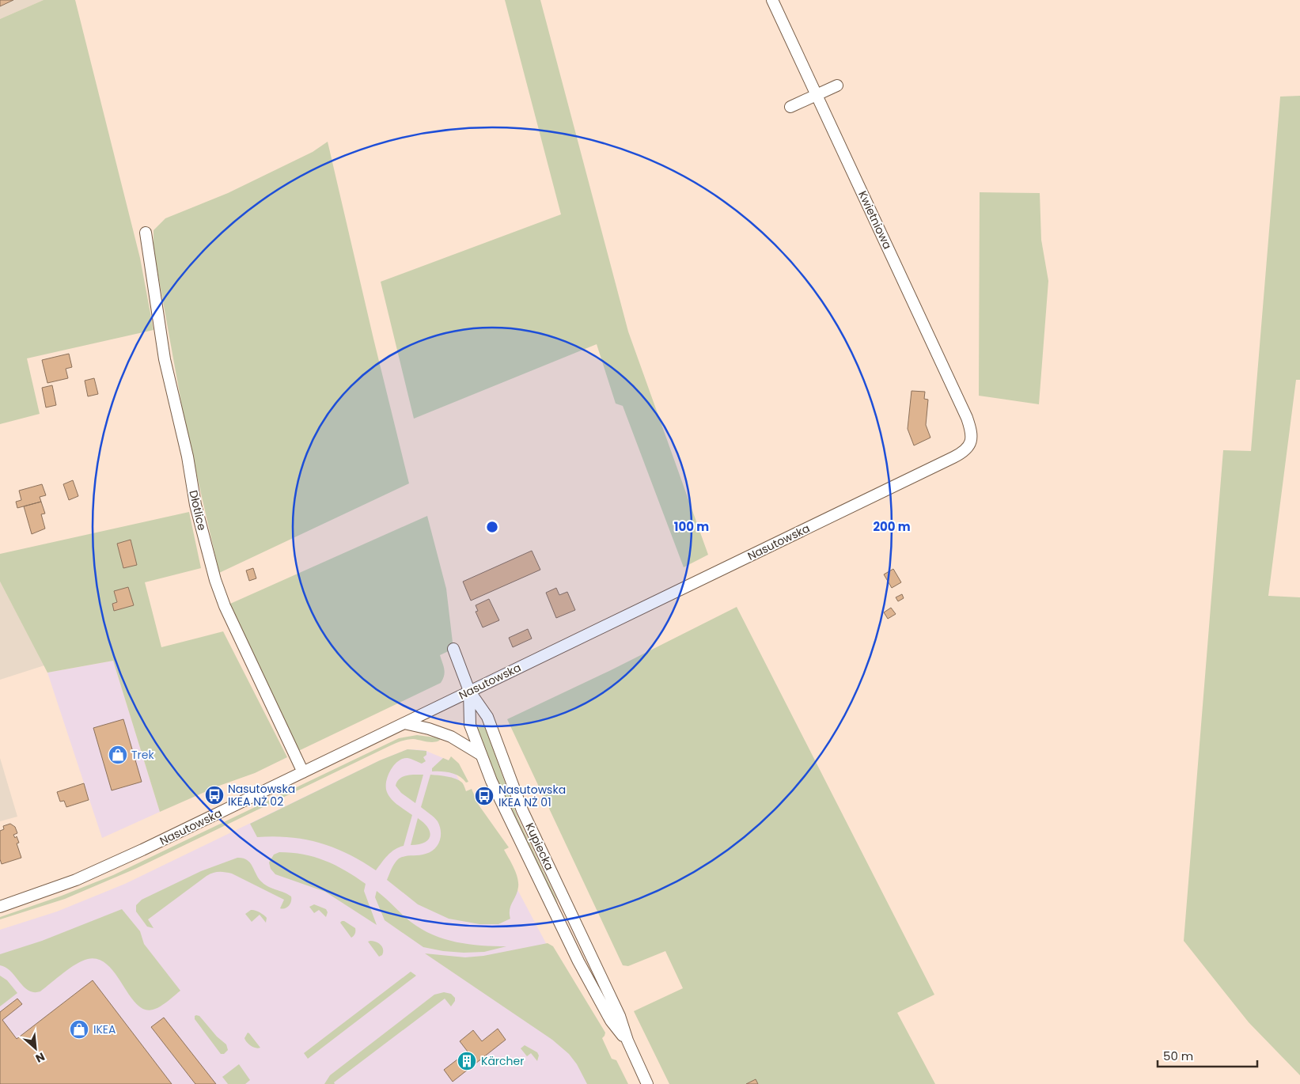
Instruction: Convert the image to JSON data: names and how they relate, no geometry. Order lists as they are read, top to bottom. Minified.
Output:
{"streets":{"street":["Kwietniowa","Dłotlice","Nasutowska","Kupiecka"]},"crossings":[["Kwietniowa","Nasutowska"],["Dłotlice","Nasutowska"],["Nasutowska","Kupiecka"]],"places":{"shop":["Trek","IKEA"],"bus stop":["Nasutowska IKEA NŻ 02","Nasutowska IKEA NŻ 01"],"building":["Kärcher"]},"scale_bar":"50 m","north":"bottom right","rings":["100 m","200 m"]}
